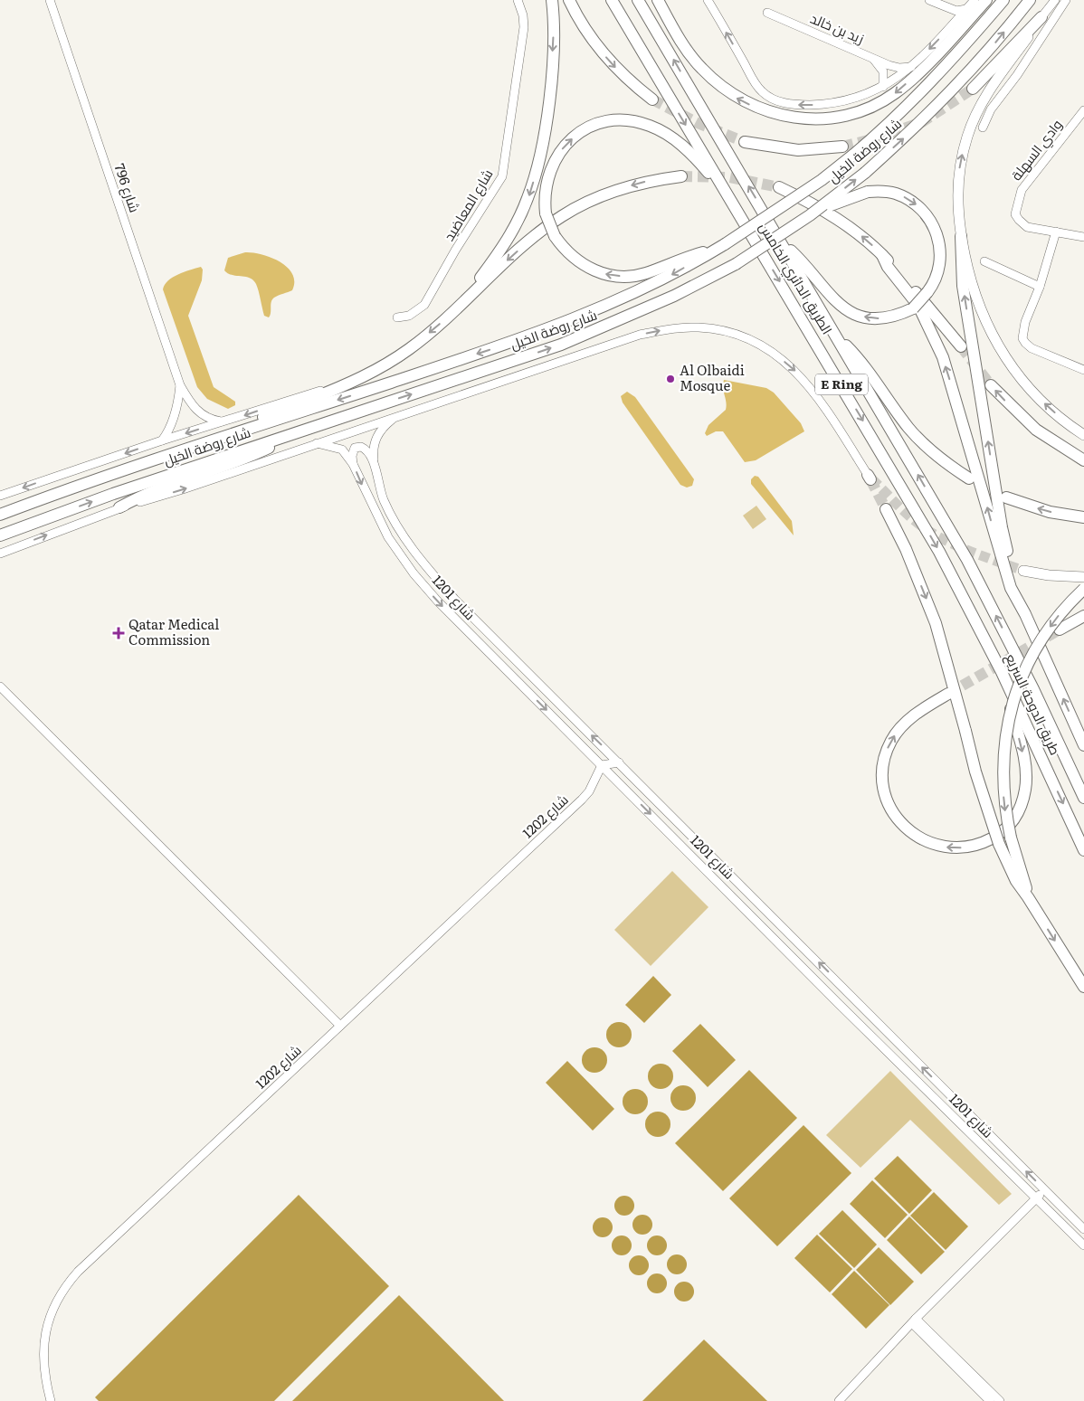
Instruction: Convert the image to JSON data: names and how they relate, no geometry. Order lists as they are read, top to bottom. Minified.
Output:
{"streets":{"highway":["شارع روضة الخيل","الطريق الدائري الخامس","E Ring","طريق الدوحة السريع"],"street":["زيد بن خالد","وادي السهلة","شارع 796","شارع المعاضيد","شارع 1201","شارع 1202"]},"crossings":[["شارع روضة الخيل","شارع 796"],["الطريق الدائري الخامس","طريق الدوحة السريع"],["شارع 1201","شارع 1202"]],"places":{"other":["Al Olbaidi Mosque"],"health":["Qatar Medical Commission"]}}
